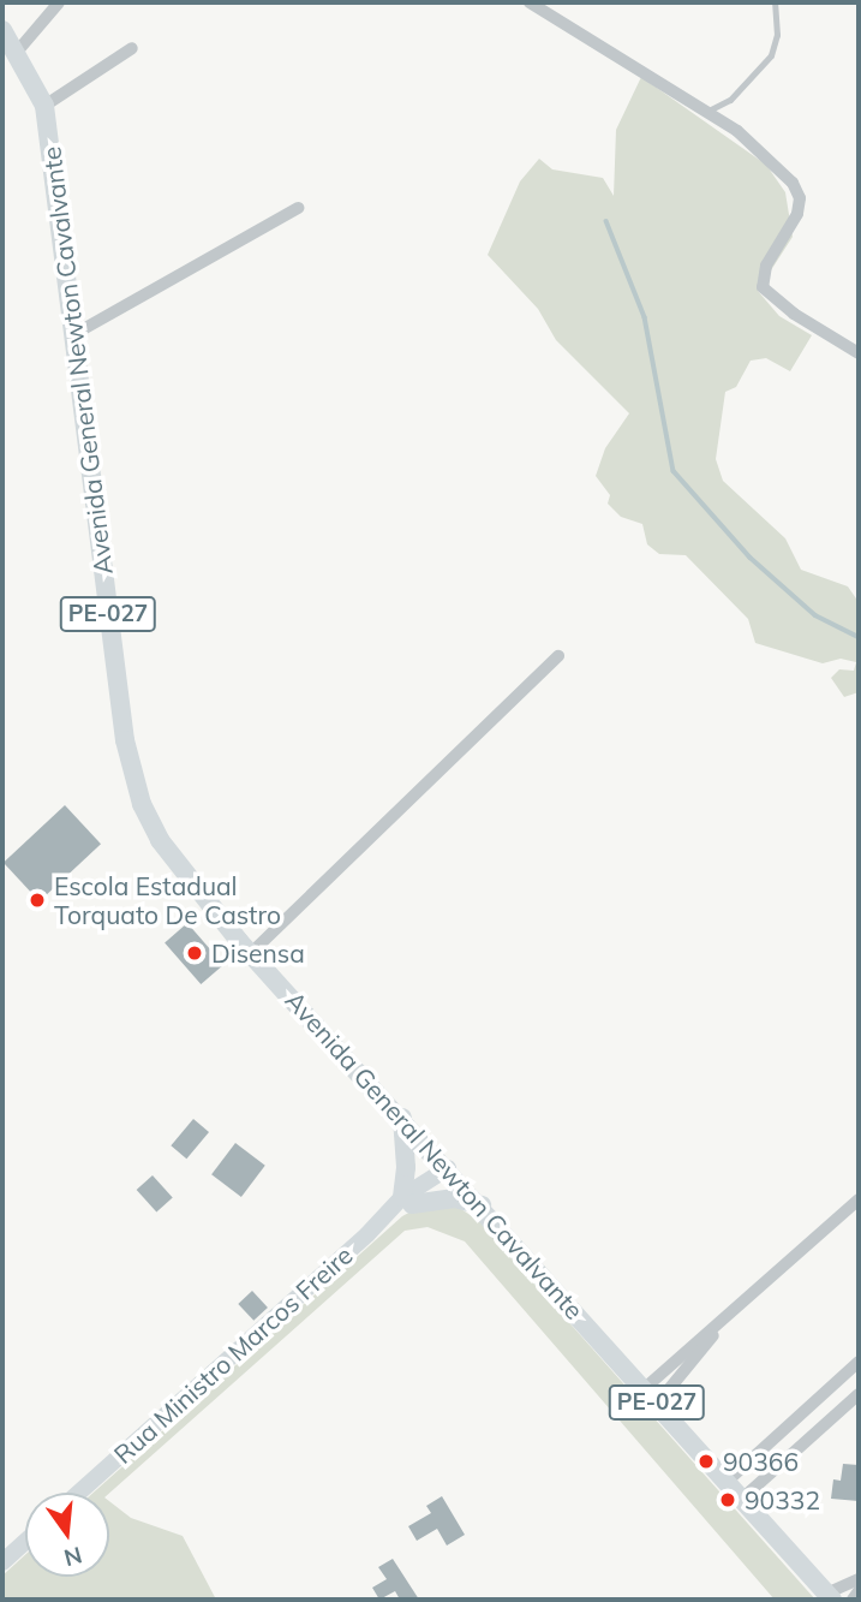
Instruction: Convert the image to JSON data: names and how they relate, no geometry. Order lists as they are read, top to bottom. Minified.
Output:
{"streets":{"main road":["Avenida General Newton Cavalvante","PE-027","Rua Ministro Marcos Freire"]},"crossings":[["Avenida General Newton Cavalvante","Rua Ministro Marcos Freire"]],"places":["Escola Estadual Torquato De Castro","Disensa","90366","90332"],"north":"bottom"}
